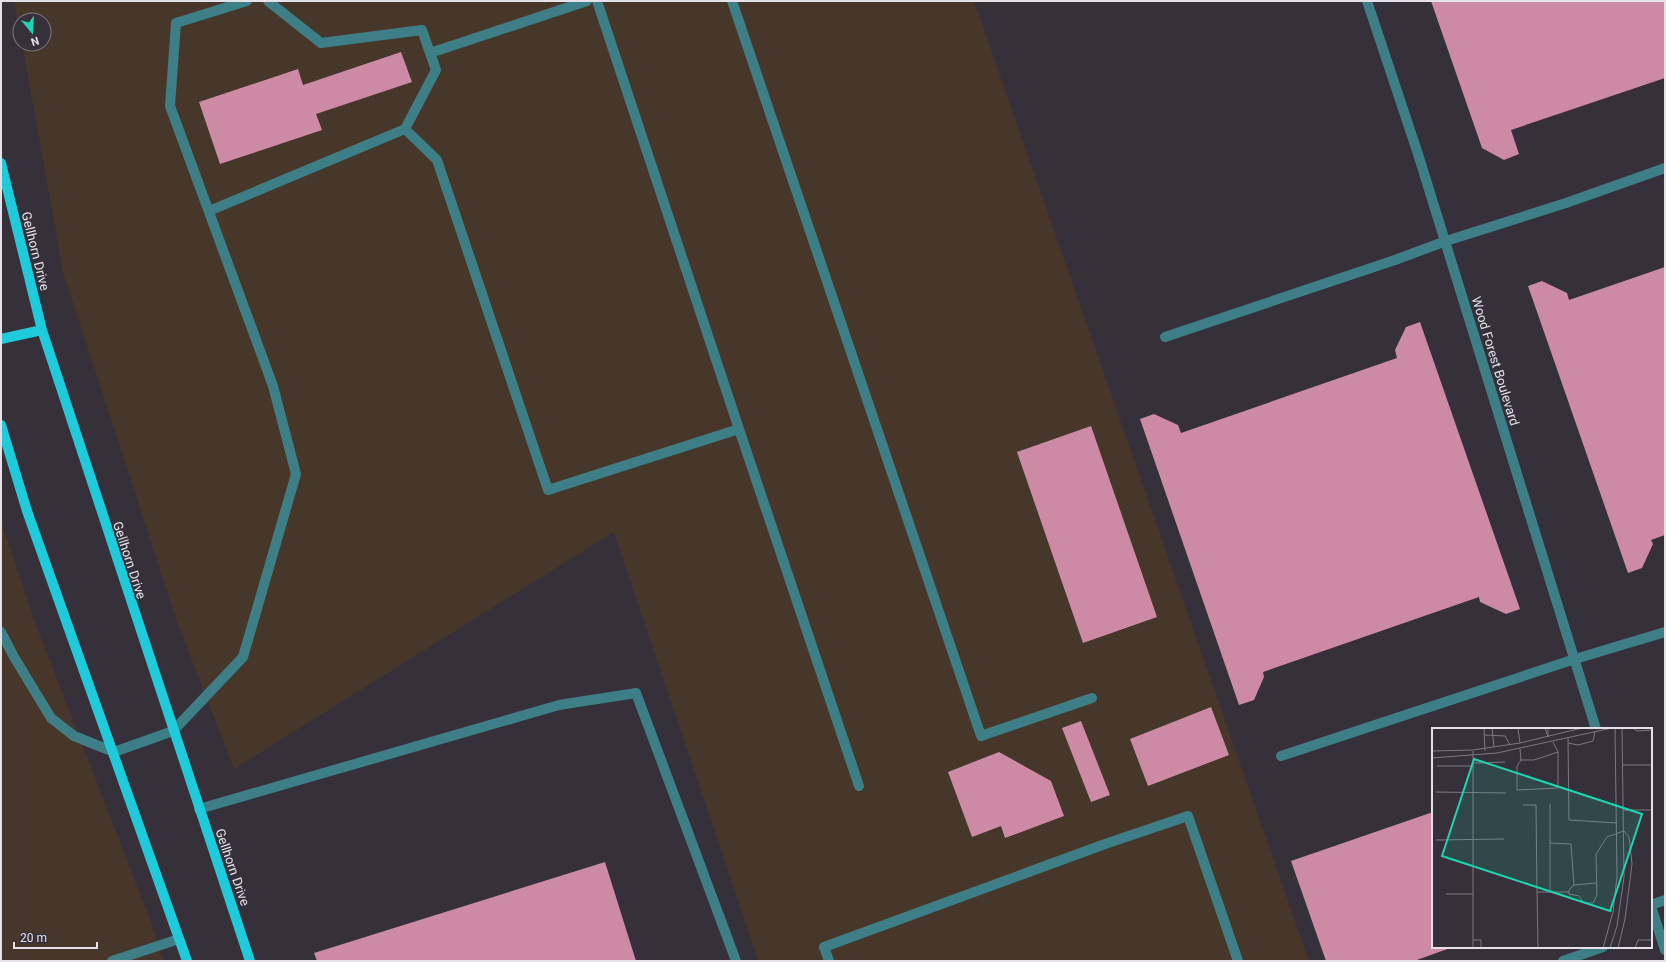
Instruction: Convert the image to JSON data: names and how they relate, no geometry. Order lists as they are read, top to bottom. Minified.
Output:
{"streets":{"main road":["Gellhorn Drive"],"street":["Wood Forest Boulevard"]},"scale_bar":"20 m","north":"bottom"}
